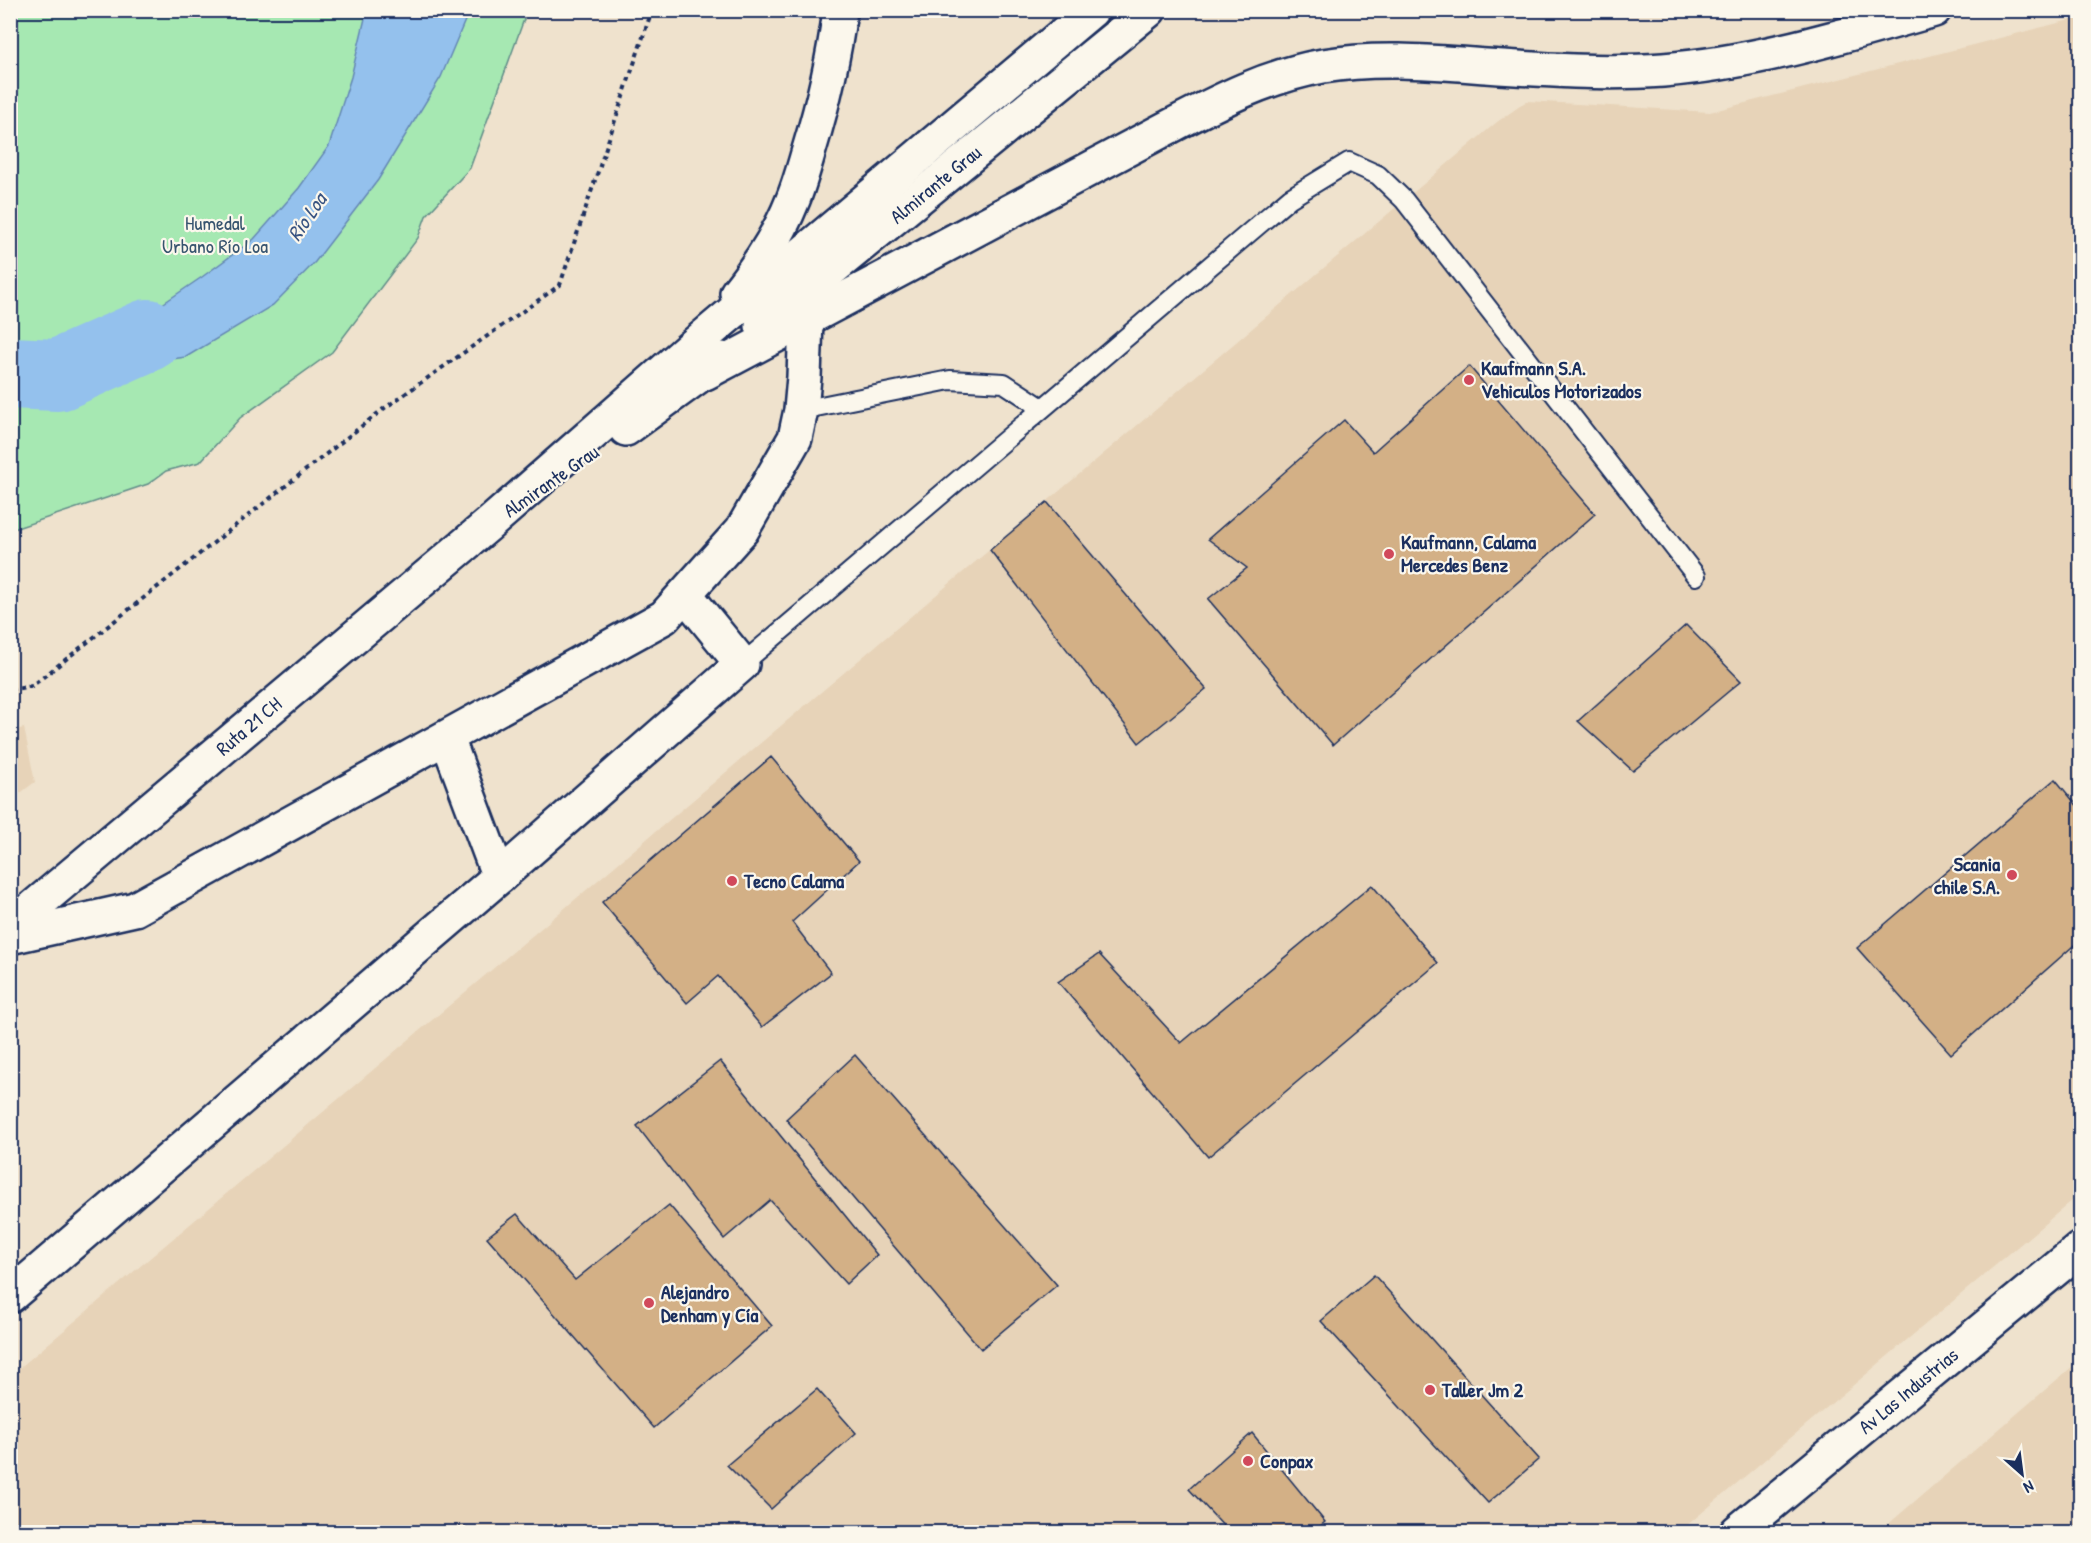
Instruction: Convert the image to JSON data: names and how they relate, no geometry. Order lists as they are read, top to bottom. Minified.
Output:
{"streets":{"main road":["Almirante Grau","Ruta 21 CH","Av Las Industrias"]},"crossings":[["Almirante Grau","Ruta 21 CH"]],"water":["Río Loa"],"parks":["Humedal Urbano Río Loa"],"places":["Kaufmann S.A. Vehiculos Motorizados","Kaufmann, Calama Mercedes Benz","Scania chile S.A.","Tecno Calama","Alejandro Denham y Cía","Taller Jm 2","Conpax"],"north":"bottom right"}
